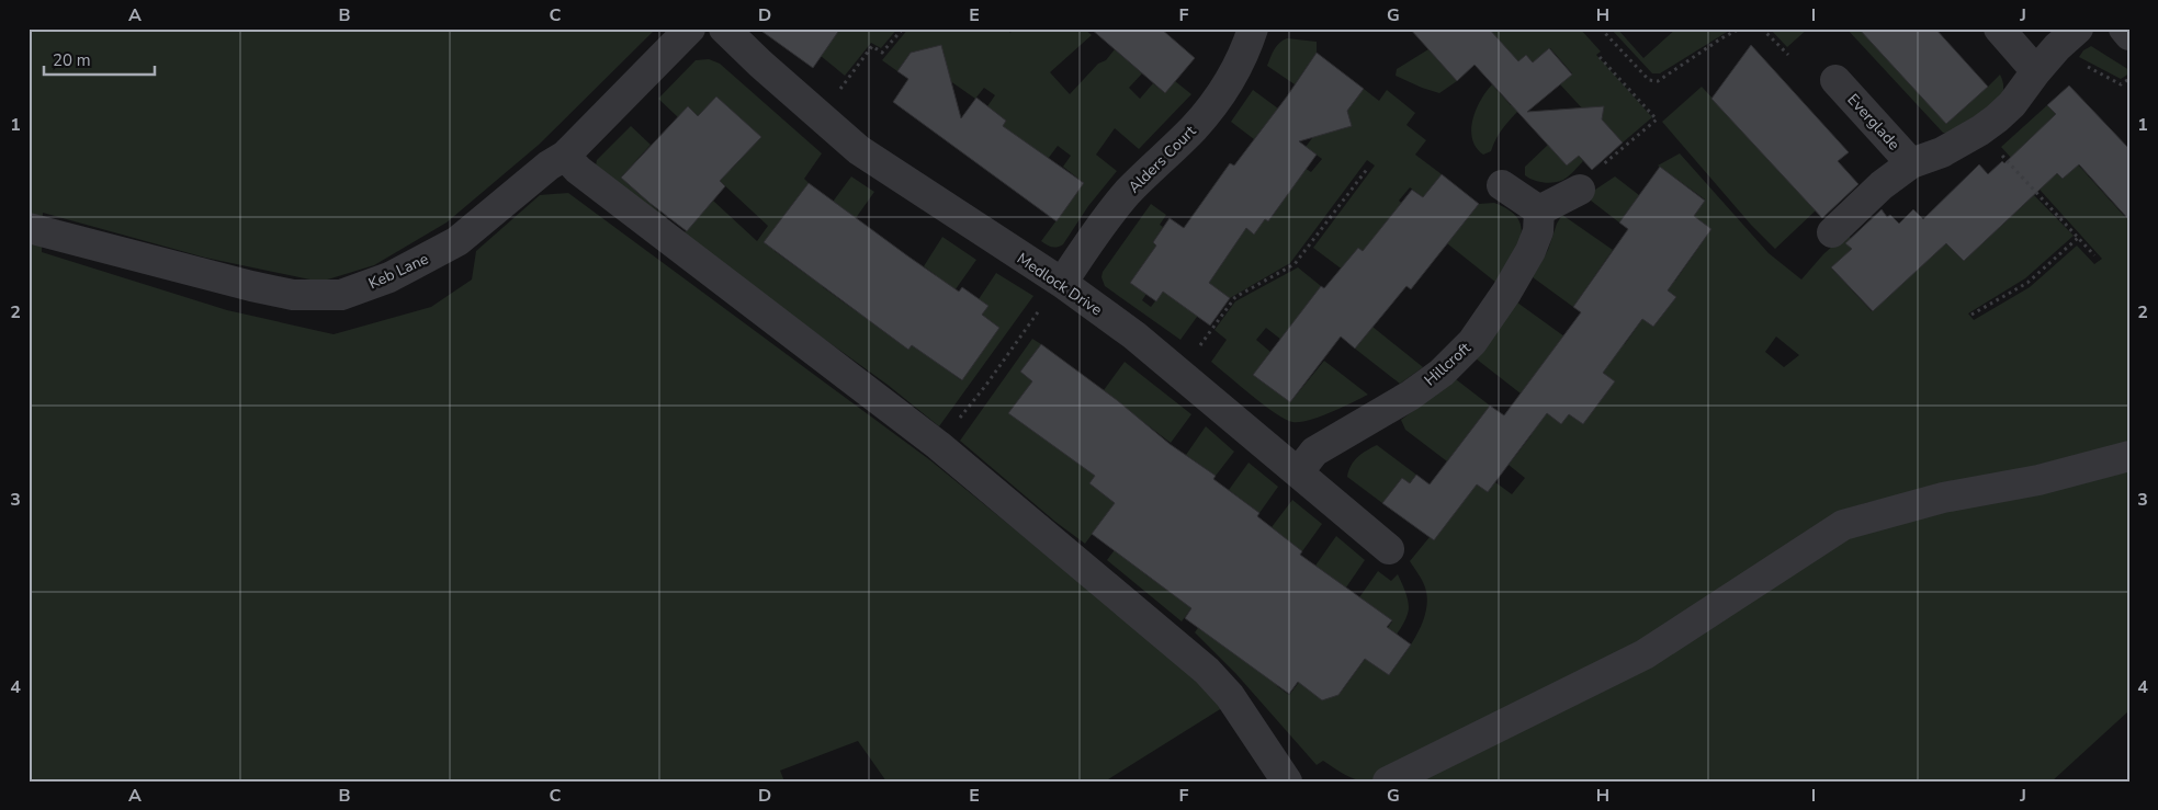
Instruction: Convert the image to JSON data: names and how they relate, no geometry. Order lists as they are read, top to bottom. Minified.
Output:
{"streets":{"street":["Everglade","Alders Court","Keb Lane","Medlock Drive","Hillcroft"]},"crossings":[["Alders Court","Medlock Drive"],["Medlock Drive","Hillcroft"]],"scale_bar":"20 m","grid":{"columns":["A","B","C","D","E","F","G","H","I","J"],"rows":["1","2","3","4"]}}
